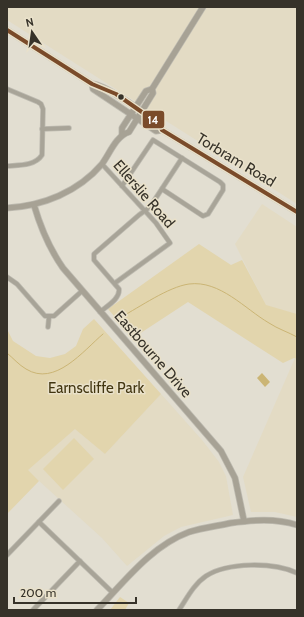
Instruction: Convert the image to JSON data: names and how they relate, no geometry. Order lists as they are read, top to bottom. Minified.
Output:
{"streets":{"street":["Torbram Road","Ellerslie Road","Eastbourne Drive"]},"parks":["Earnscliffe Park"],"lines":["transit line 14"],"scale_bar":"200 m","north":"top"}
